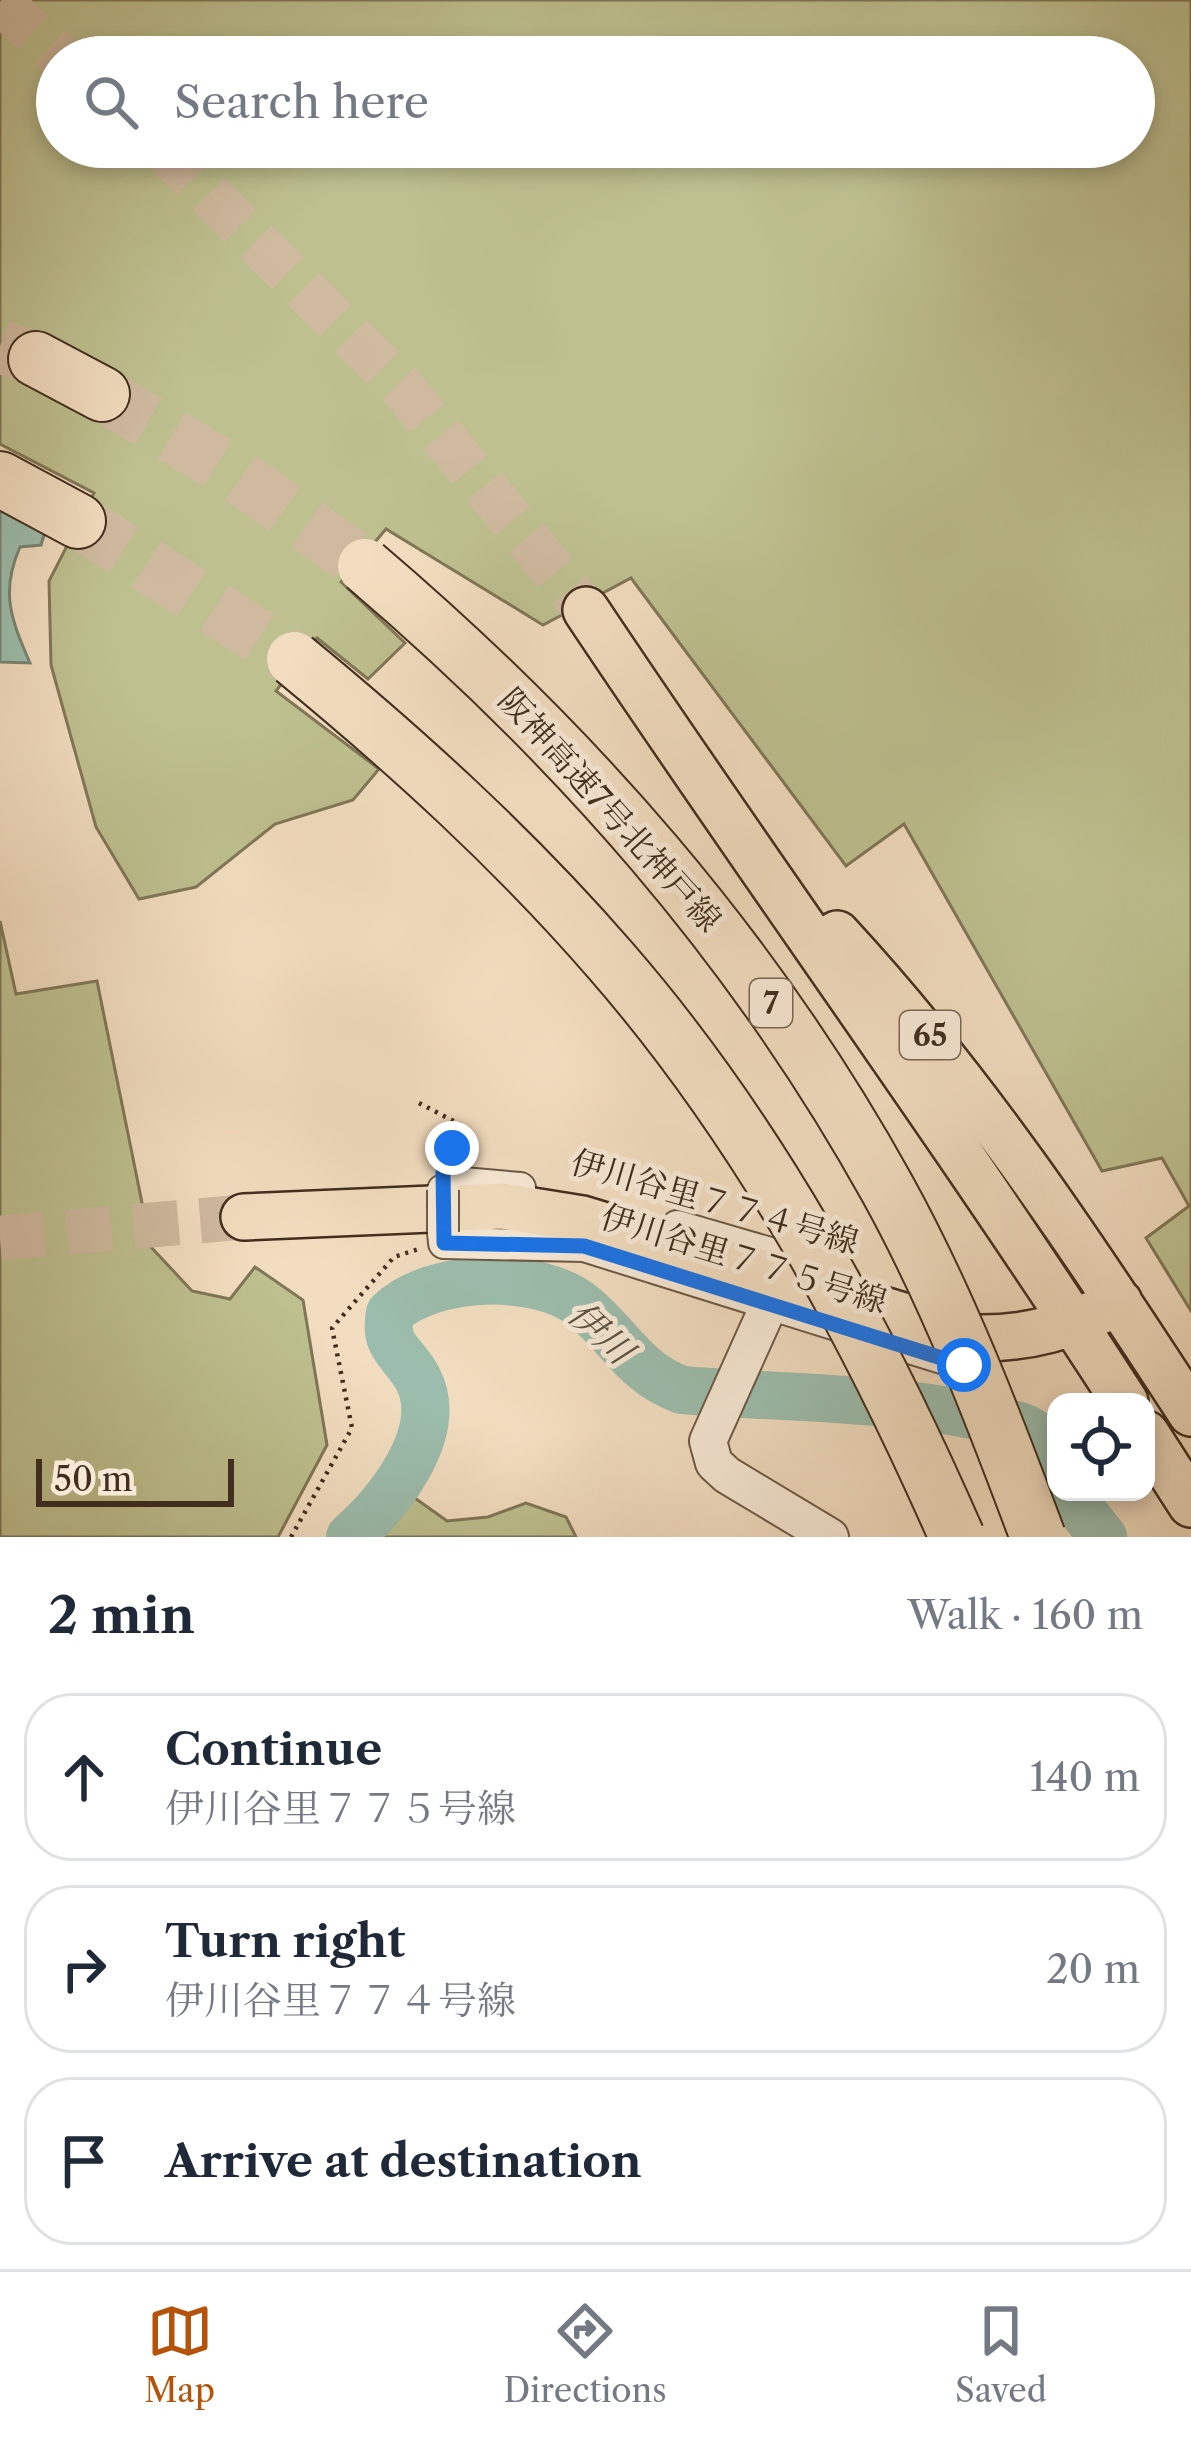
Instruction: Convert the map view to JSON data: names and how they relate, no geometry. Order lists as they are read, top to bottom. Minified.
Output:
{"streets":{"highway":["阪神高速7号北神戸線","7"],"main road":["65"],"street":["伊川谷里７７４号線","伊川谷里７７５号線"]},"crossings":[["伊川谷里７７４号線","伊川谷里７７５号線"]],"water":["伊川"],"scale_bar":"50 m","page":{"search":"Search here","scale":"50 m","heading":["2 min","Walk · 160 m"],"list":[["Continue","伊川谷里７７５号線","140 m"],["Turn right","伊川谷里７７４号線","20 m"],"Arrive at destination"],"nav":["Map","Directions","Saved"]}}
